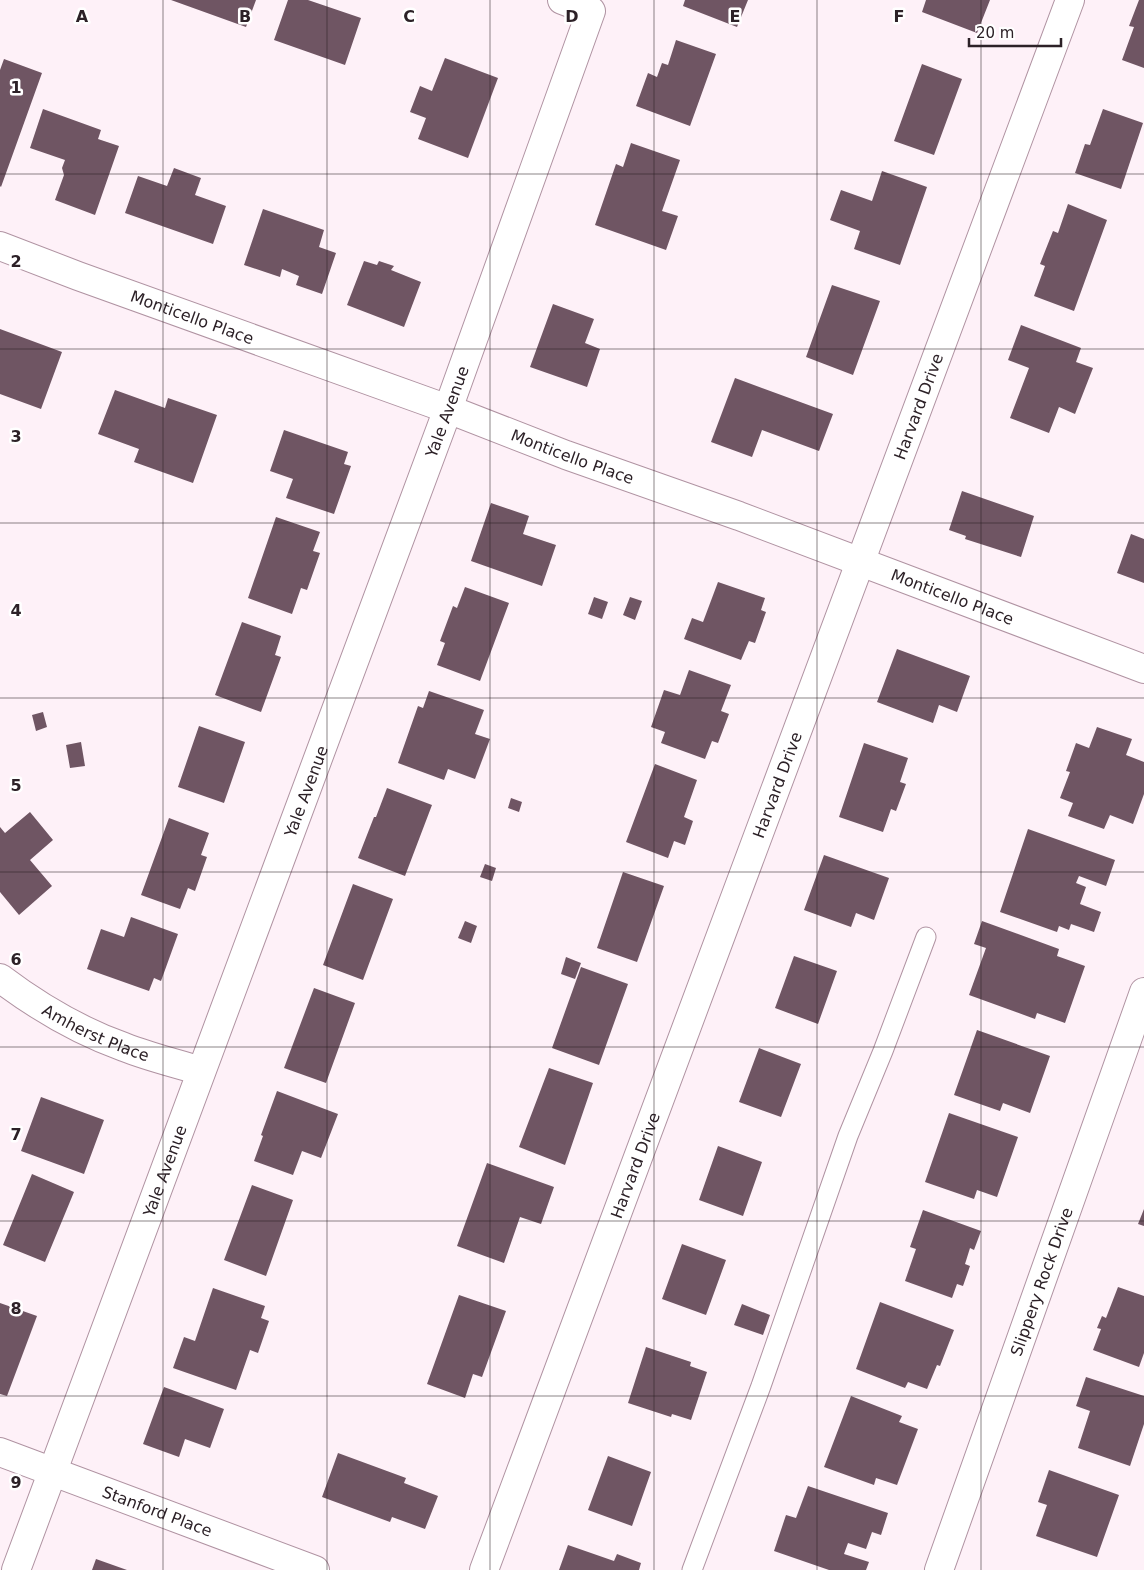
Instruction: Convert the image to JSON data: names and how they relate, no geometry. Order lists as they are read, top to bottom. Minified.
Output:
{"streets":{"street":["Monticello Place","Harvard Drive","Yale Avenue","Amherst Place","Slippery Rock Drive","Stanford Place"]},"crossings":[["Monticello Place","Harvard Drive"],["Monticello Place","Yale Avenue"],["Yale Avenue","Amherst Place"],["Yale Avenue","Stanford Place"]],"scale_bar":"20 m","grid":{"columns":["A","B","C","D","E","F"],"rows":["1","2","3","4","5","6","7","8","9"]}}
